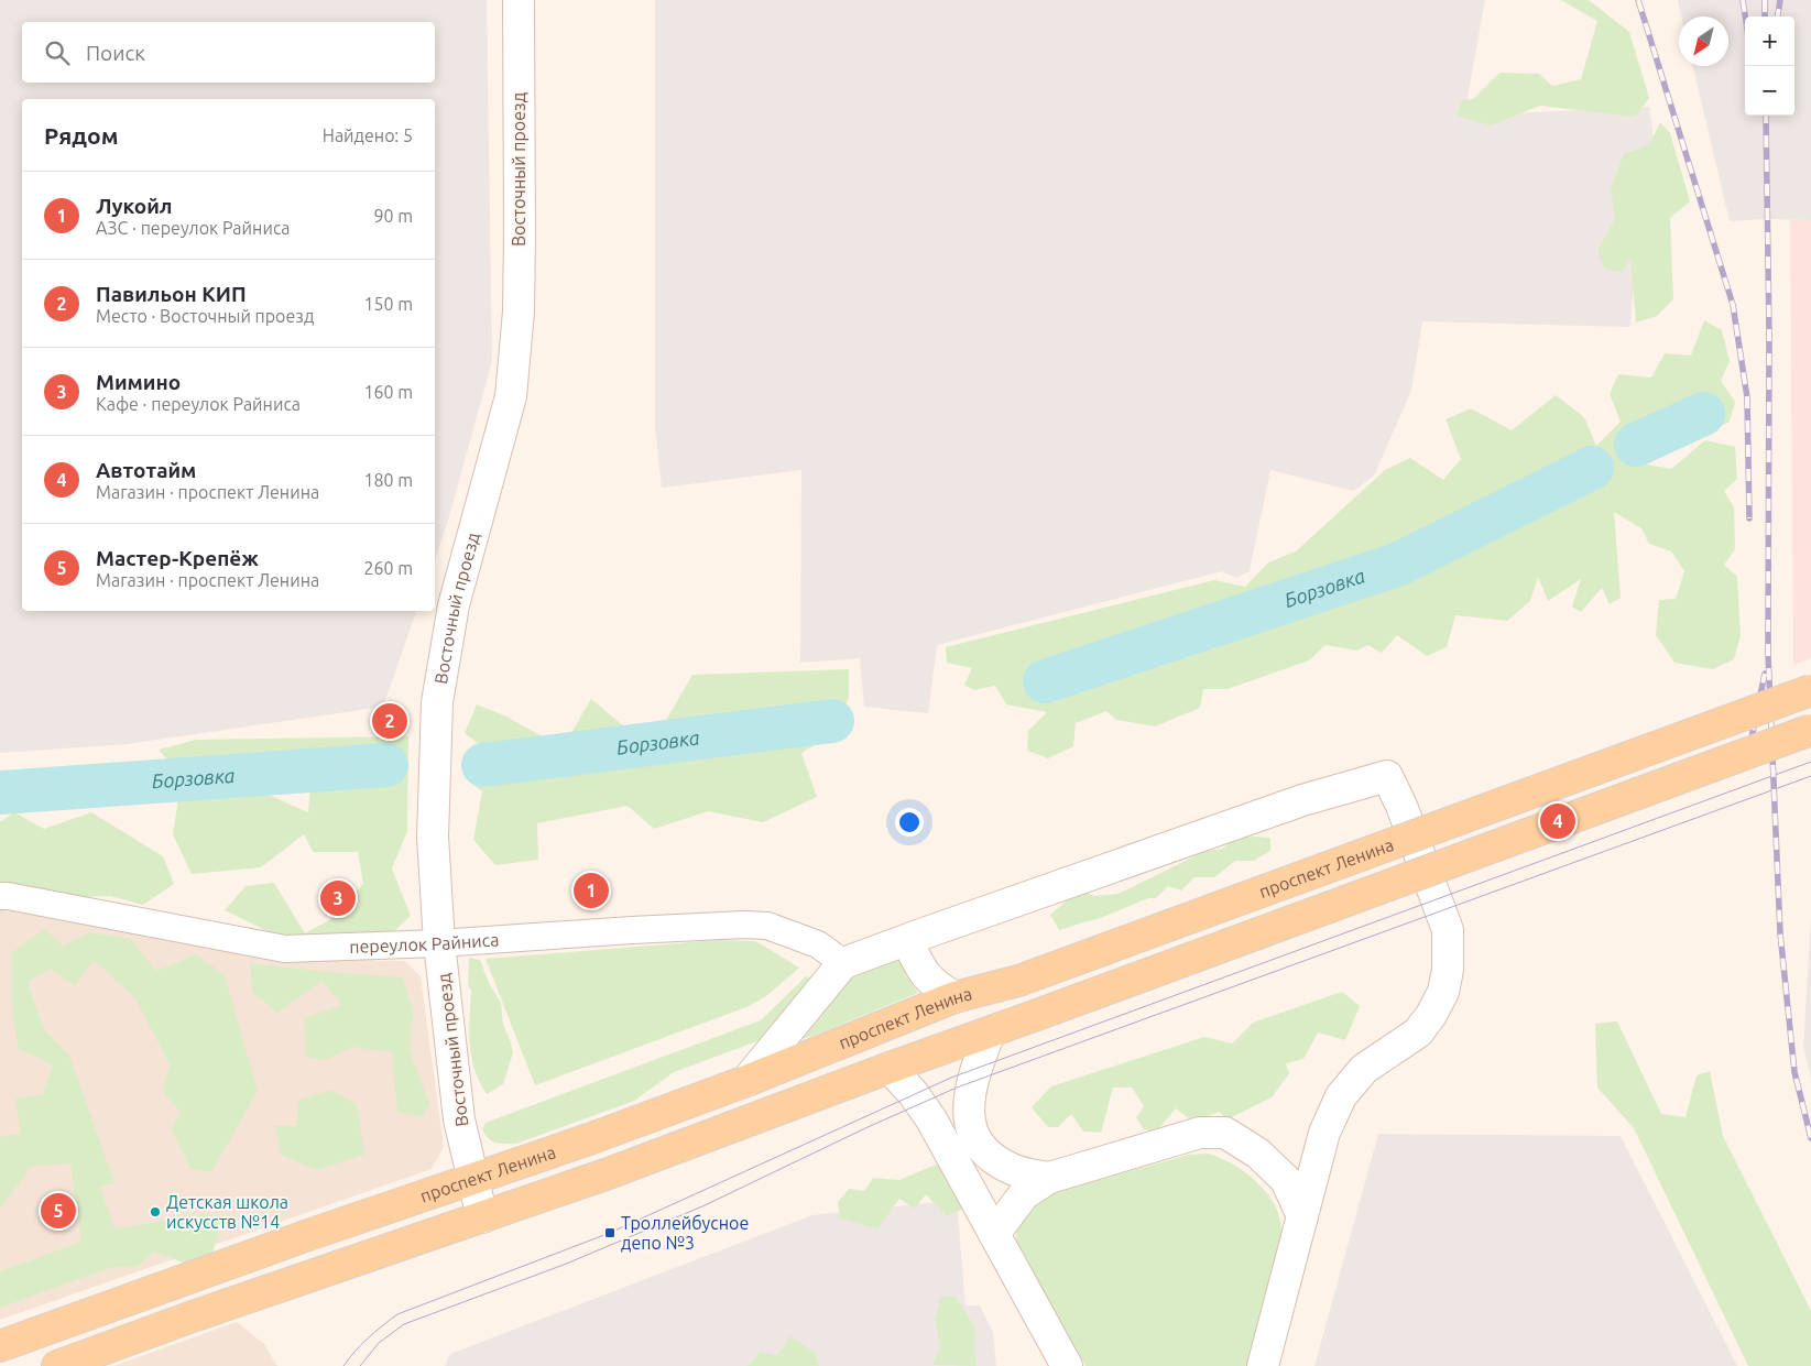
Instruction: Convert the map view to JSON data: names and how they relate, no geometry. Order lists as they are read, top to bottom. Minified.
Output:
{"streets":{"main road":["Восточный проезд","проспект Ленина"],"street":["переулок Райниса"]},"crossings":[["Восточный проезд","проспект Ленина"],["Восточный проезд","переулок Райниса"]],"water":["Борзовка"],"places":{"other":["Детская школа искусств №14"],"transit":["Троллейбусное депо №3"]},"north":"bottom left","page":{"map_buttons":["+","−"],"search":"Поиск","heading":["Рядом","Найдено: 5"],"list":[{"mark":"1","name":"Лукойл","note":"АЗС · переулок Райниса","value":"90 m"},{"mark":"2","name":"Павильон КИП","note":"Место · Восточный проезд","value":"150 m"},{"mark":"3","name":"Мимино","note":"Кафе · переулок Райниса","value":"160 m"},{"mark":"4","name":"Автотайм","note":"Магазин · проспект Ленина","value":"180 m"},{"mark":"5","name":"Мастер-Крепёж","note":"Магазин · проспект Ленина","value":"260 m"}],"pins":["2","4","1","3","5"]}}
